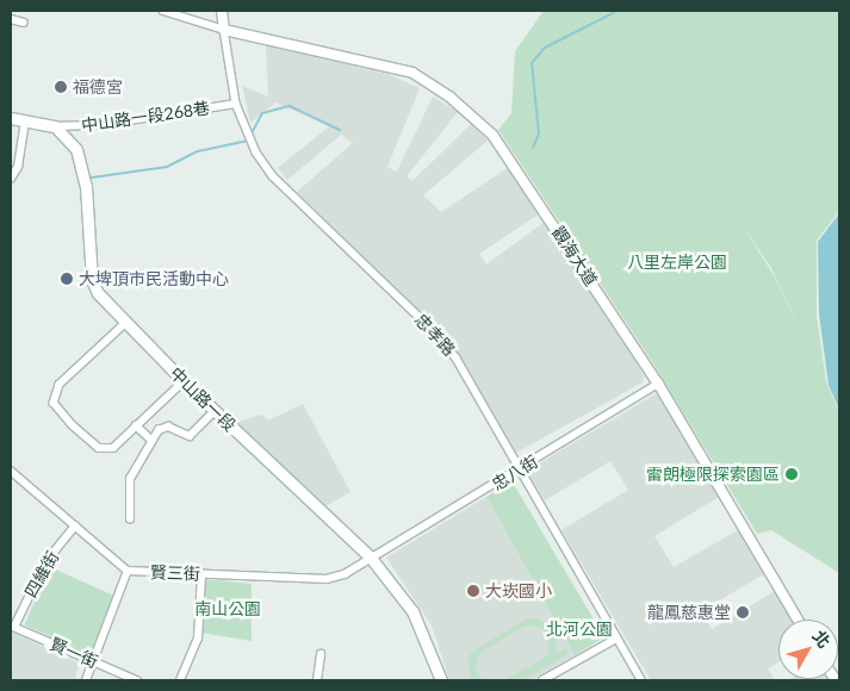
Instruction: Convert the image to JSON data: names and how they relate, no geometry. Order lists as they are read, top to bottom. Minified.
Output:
{"streets":{"main road":["中山路一段"],"street":["中山路一段268巷","觀海大道","忠孝路","忠八街","賢三街","四維街","賢一街"]},"crossings":[["中山路一段268巷","忠孝路"],["中山路一段268巷","中山路一段"],["觀海大道","忠孝路"],["觀海大道","忠八街"],["忠孝路","忠八街"],["中山路一段","忠八街"],["中山路一段","賢三街"],["忠八街","賢三街"],["賢三街","四維街"],["四維街","賢一街"]],"parks":["八里左岸公園","南山公園","北河公園"],"places":["福德宮","大埤頂市民活動中心","雷朗極限探索園區","大崁國小","龍鳳慈惠堂"],"north":"top right"}
